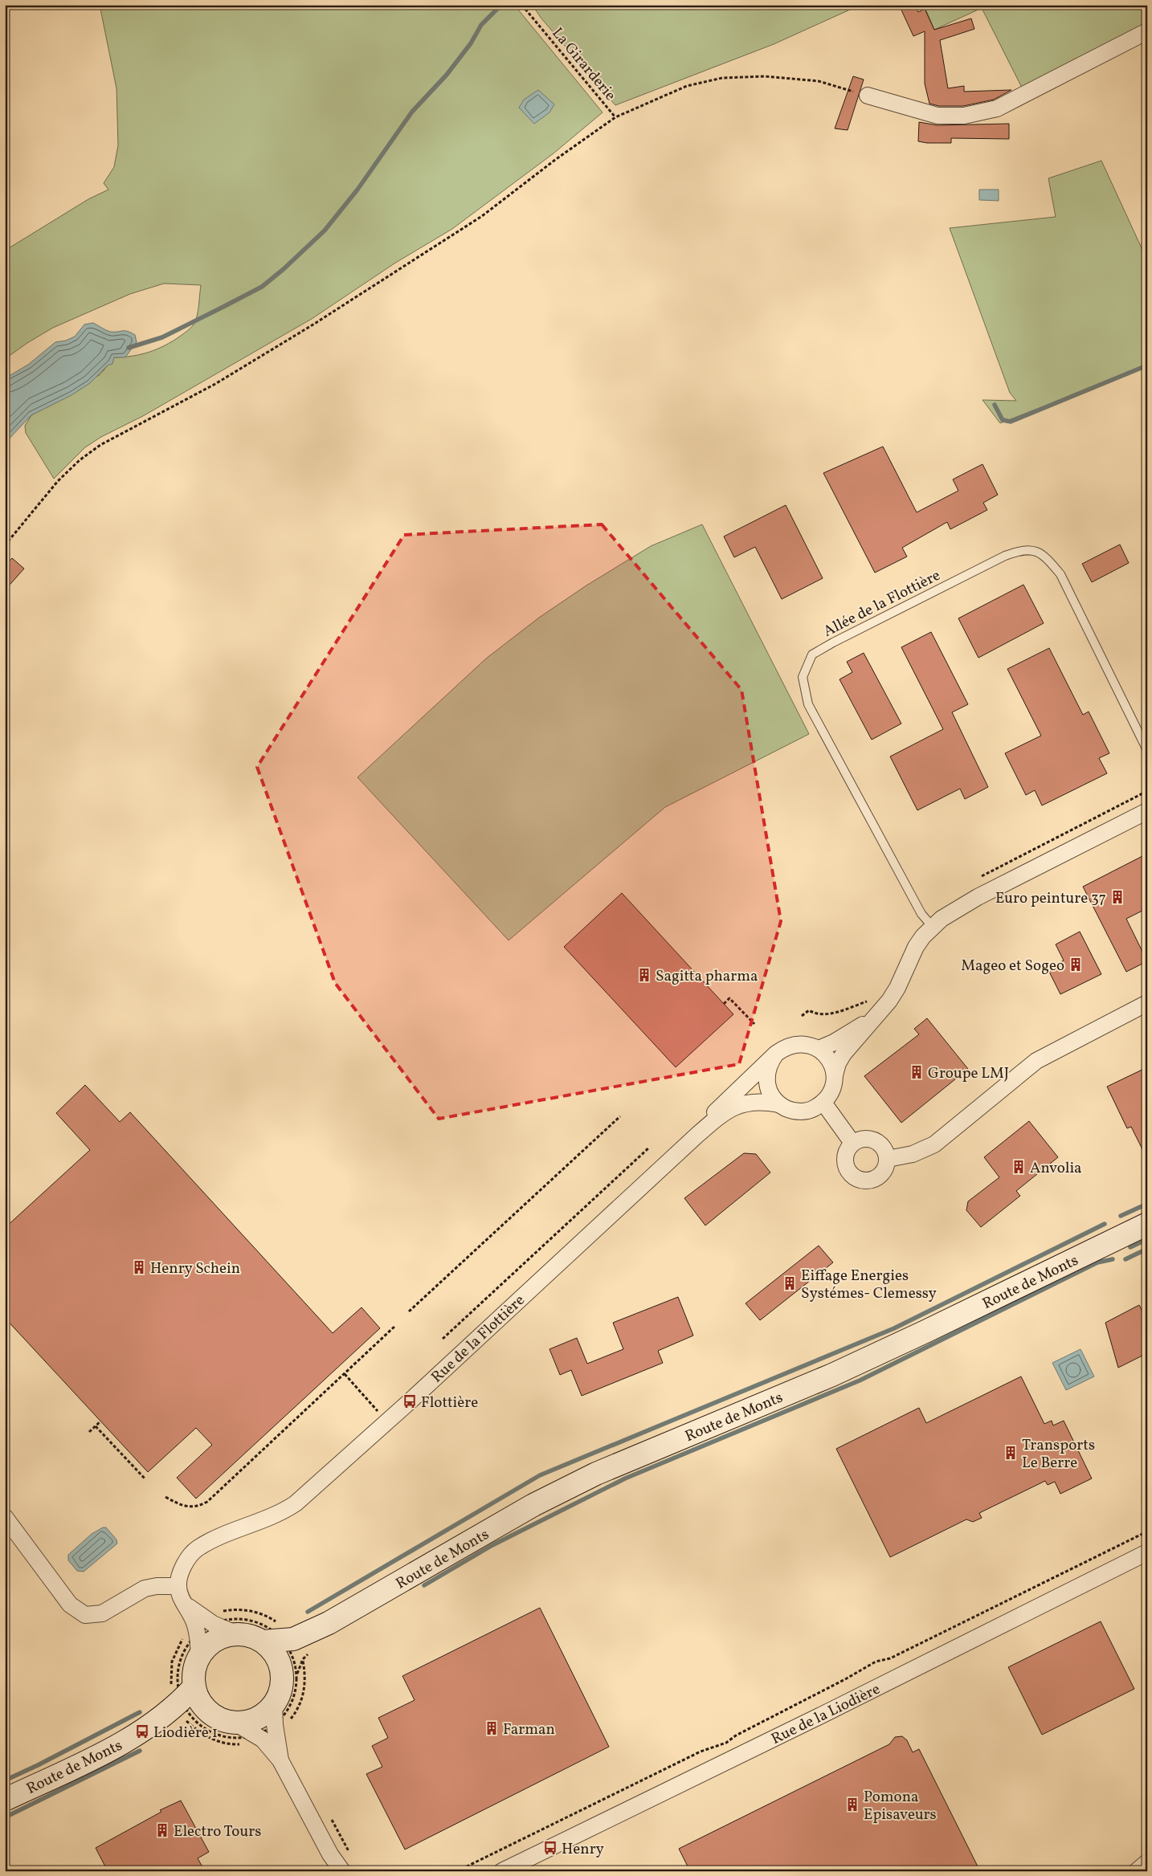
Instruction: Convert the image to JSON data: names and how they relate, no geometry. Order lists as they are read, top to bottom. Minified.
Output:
{"streets":{"main road":["Route de Monts"],"street":["Rue de la Flottière","Rue de la Liodière"],"lane":["Allée de la Flottière"],"path":["La Girarderie"]},"places":{"building":["Euro peinture 37","Mageo et Sogeo","Sagitta pharma","Groupe LMJ","Anvolia","Henry Schein","Eiffage Energies Systémes- Clemessy","Transports Le Berre","Farman","Pomona Episaveurs","Electro Tours"],"bus stop":["Flottière","Liodière 1","Henry"]}}
